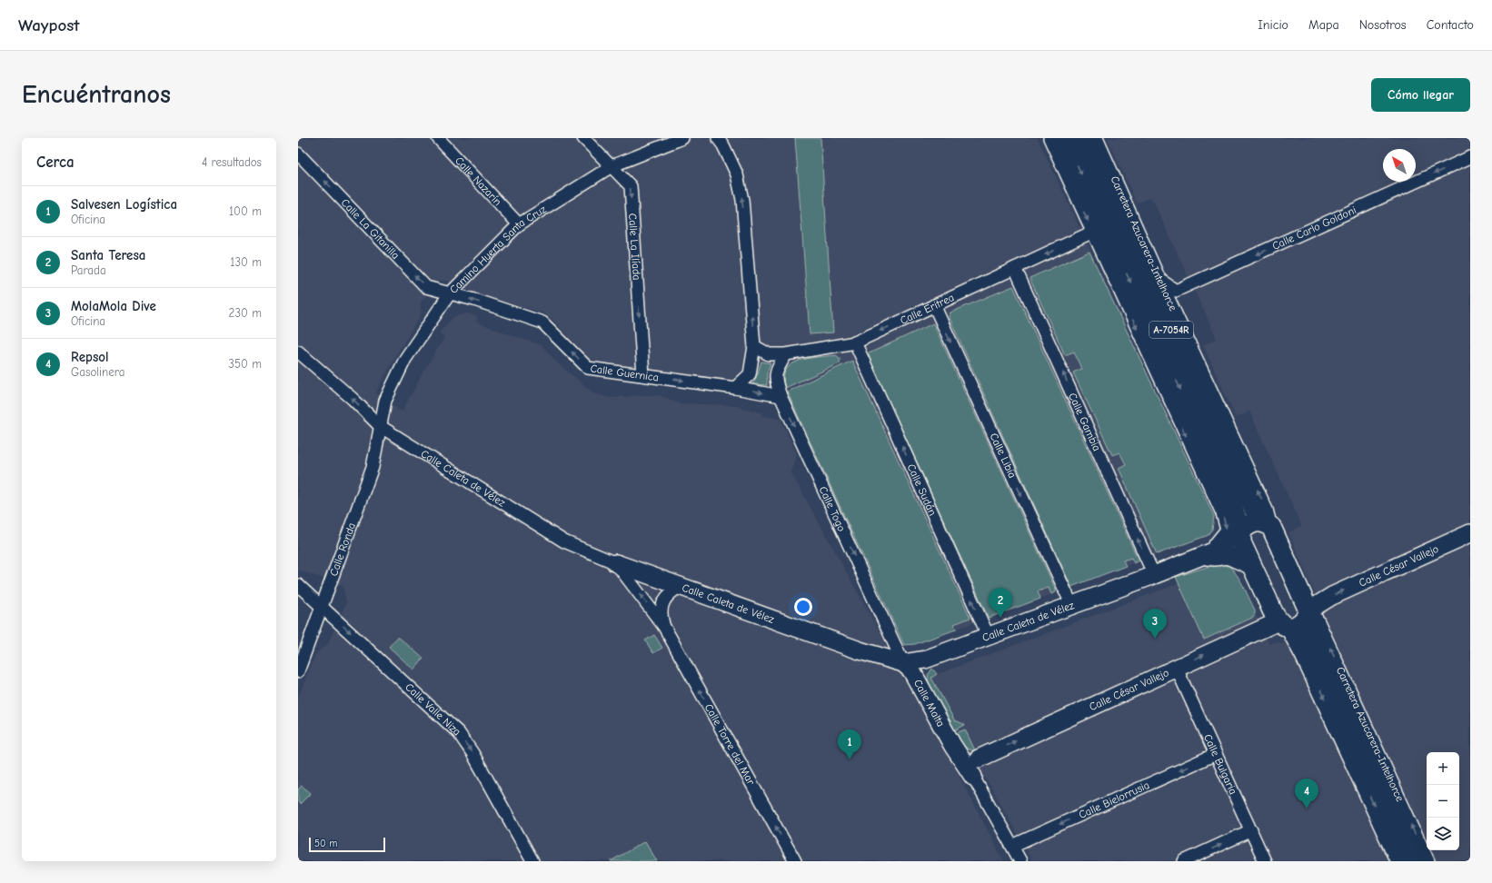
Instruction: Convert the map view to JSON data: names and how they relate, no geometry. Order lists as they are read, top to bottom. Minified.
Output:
{"streets":{"main road":["Carretera Azucarera-Intelhorce","A-7054R"],"street":["Calle Nazarín","Calle Carlo Goldoni","Calle La Gitanilla","Calle La Ilíada","Camino Huerta Santa Cruz","Calle Eritrea","Calle Guernica","Calle Gambia","Calle Libia","Calle Caleta de Vélez","Calle Sudán","Calle Togo","Calle Ronda","Calle César Vallejo","Calle Malta","Calle Valle Niza","Calle Torre del Mar","Calle Bulgaria","Calle Bielorrusia"]},"crossings":[["Calle Nazarín","Camino Huerta Santa Cruz"],["Calle Carlo Goldoni","Carretera Azucarera-Intelhorce"],["Calle La Gitanilla","Camino Huerta Santa Cruz"],["Calle La Gitanilla","Calle Guernica"],["Carretera Azucarera-Intelhorce","A-7054R"],["Carretera Azucarera-Intelhorce","Calle César Vallejo"],["Calle La Ilíada","Camino Huerta Santa Cruz"],["Calle La Ilíada","Calle Guernica"],["Camino Huerta Santa Cruz","Calle Guernica"],["Camino Huerta Santa Cruz","Calle Caleta de Vélez"],["Camino Huerta Santa Cruz","Calle Ronda"],["Calle Eritrea","Calle Gambia"],["Calle Eritrea","Calle Libia"],["Calle Eritrea","Calle Sudán"],["Calle Eritrea","Calle Togo"],["A-7054R","Calle Caleta de Vélez"],["A-7054R","Calle César Vallejo"],["Calle Guernica","Calle Togo"],["Calle Gambia","Calle Caleta de Vélez"],["Calle Libia","Calle Caleta de Vélez"],["Calle Caleta de Vélez","Calle Sudán"],["Calle Caleta de Vélez","Calle Togo"],["Calle Caleta de Vélez","Calle Ronda"],["Calle Caleta de Vélez","Calle Malta"],["Calle Caleta de Vélez","Calle Torre del Mar"],["Calle Togo","Calle Malta"],["Calle Ronda","Calle Valle Niza"],["Calle César Vallejo","Calle Malta"],["Calle César Vallejo","Calle Bulgaria"],["Calle Malta","Calle Bielorrusia"],["Calle Bulgaria","Calle Bielorrusia"]],"one_way":["Calle Carlo Goldoni","Calle La Gitanilla","Calle La Ilíada","Calle Eritrea","Calle Libia","Calle Sudán","Calle Togo","Calle César Vallejo","Calle Valle Niza","Calle Torre del Mar"],"scale_bar":"50 m","north":"top left","page":{"header":"Waypost","nav":["Inicio","Mapa","Nosotros","Contacto"],"buttons":"Cómo llegar","title":"Encuéntranos","heading":["Cerca","4 resultados"],"list":[{"mark":"1","name":"Salvesen Logística","note":"Oficina","value":"100 m"},{"mark":"2","name":"Santa Teresa","note":"Parada","value":"130 m"},{"mark":"3","name":"MolaMola Dive","note":"Oficina","value":"230 m"},{"mark":"4","name":"Repsol","note":"Gasolinera","value":"350 m"}],"pins":["2","3","1","4"],"map_buttons":["+","−"],"scale":"50 m"}}
